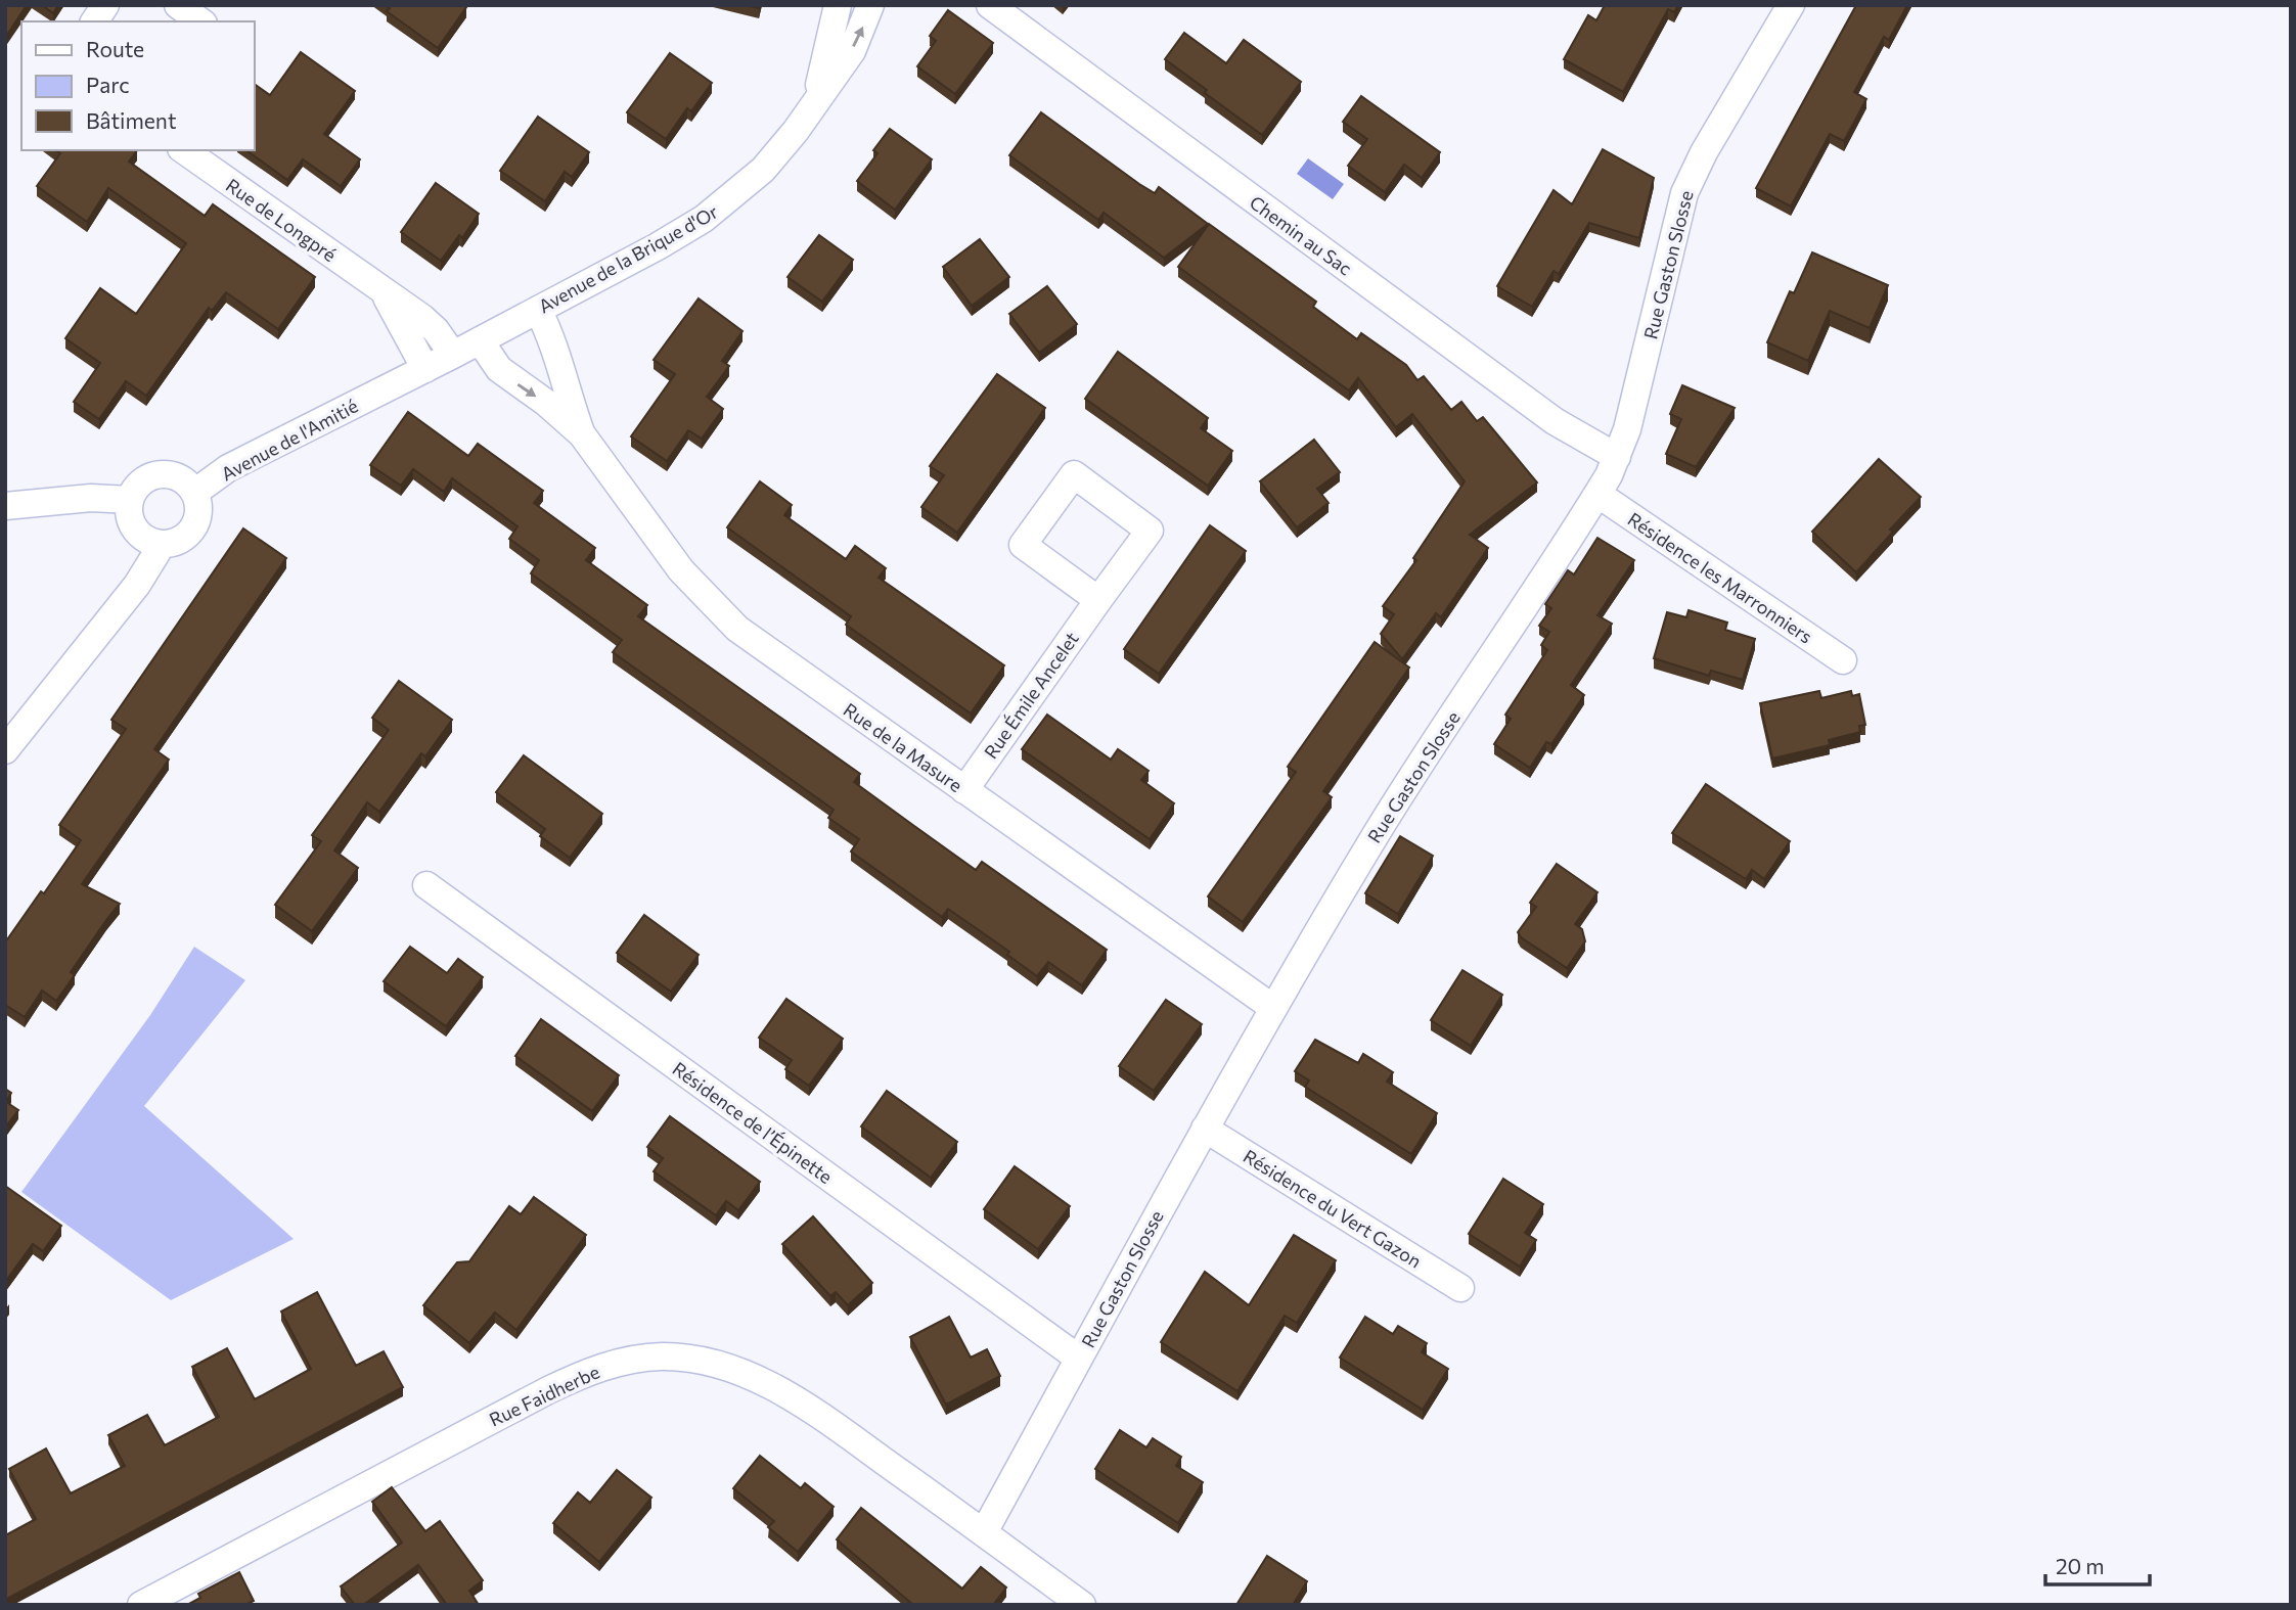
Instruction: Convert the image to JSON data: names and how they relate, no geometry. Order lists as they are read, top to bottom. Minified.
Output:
{"streets":{"street":["Rue de Longpré","Chemin au Sac","Avenue de la Brique d'Or","Rue Gaston Slosse","Avenue de l'Amitié","Résidence les Marronniers","Rue Émile Ancelet","Rue de la Masure","Résidence de l’Épinette","Résidence du Vert Gazon","Rue Faidherbe"]},"crossings":[["Rue de Longpré","Avenue de la Brique d'Or"],["Rue de Longpré","Avenue de l'Amitié"],["Chemin au Sac","Rue Gaston Slosse"],["Avenue de la Brique d'Or","Avenue de l'Amitié"],["Avenue de la Brique d'Or","Rue de la Masure"],["Rue Gaston Slosse","Résidence les Marronniers"],["Rue Gaston Slosse","Rue de la Masure"],["Rue Gaston Slosse","Résidence de l’Épinette"],["Rue Gaston Slosse","Résidence du Vert Gazon"],["Rue Gaston Slosse","Rue Faidherbe"],["Rue Émile Ancelet","Rue de la Masure"]],"legend":["Route","Parc","Bâtiment"],"scale_bar":"20 m"}
